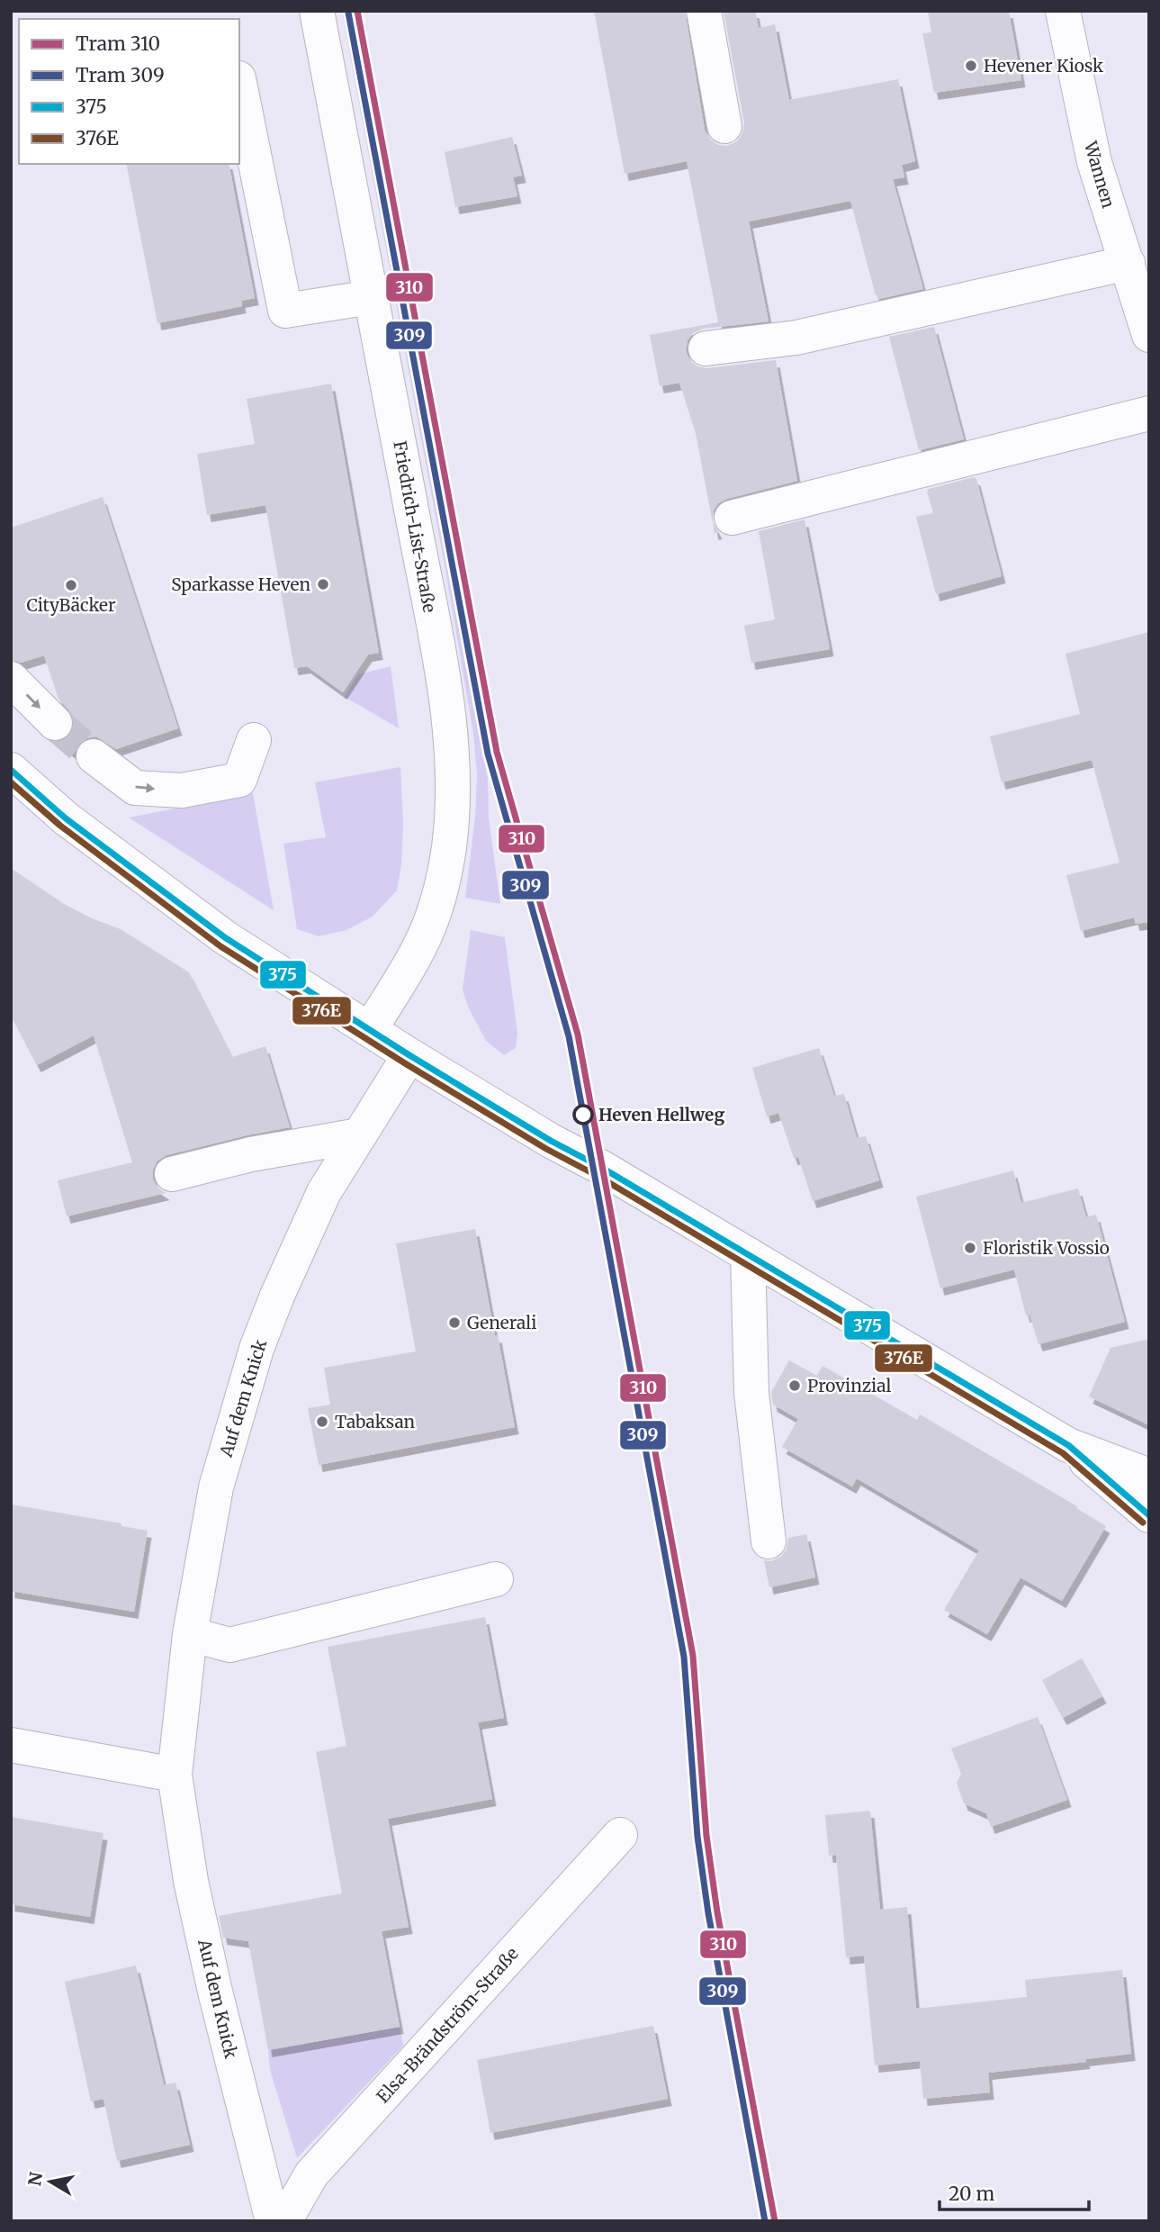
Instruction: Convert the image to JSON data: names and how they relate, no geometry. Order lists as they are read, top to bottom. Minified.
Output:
{"streets":{"street":["Wannen","Friedrich-List-Straße","Auf dem Knick","Elsa-Brändström-Straße"]},"places":["Hevener Kiosk","Sparkasse Heven","CityBäcker","Heven Hellweg","Floristik Vossio","Generali","Provinzial","Tabaksan"],"lines":["tram line 310","tram line 309","transit line 375","transit line 376E"],"legend":["Tram 310","Tram 309","375","376E"],"scale_bar":"20 m","north":"left"}
